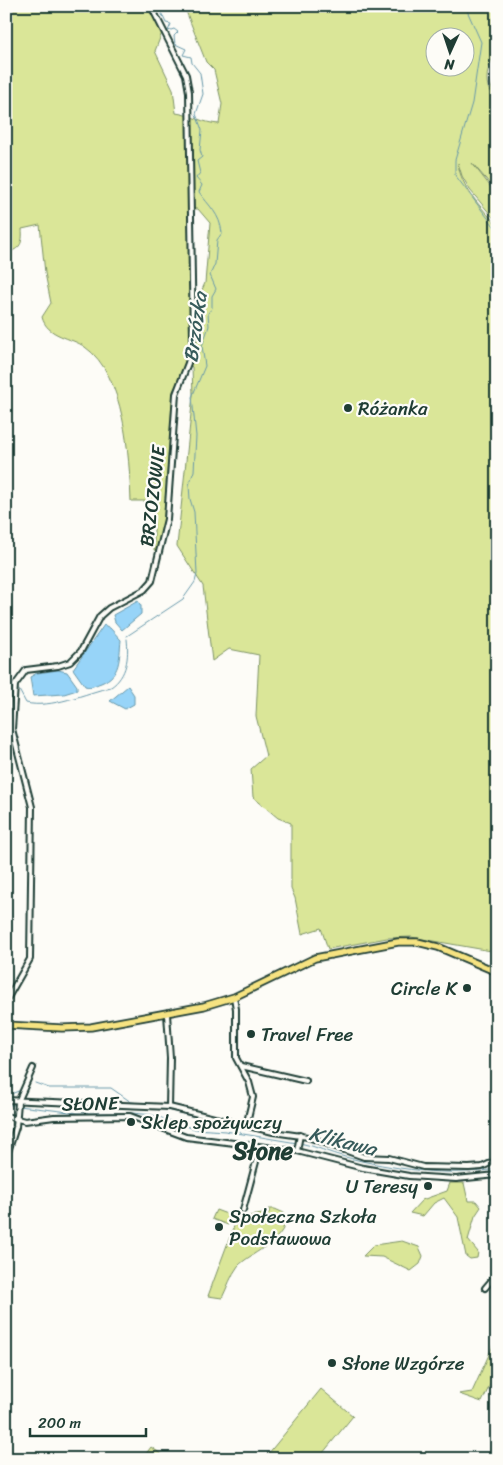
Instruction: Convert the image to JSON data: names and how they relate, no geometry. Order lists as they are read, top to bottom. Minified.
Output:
{"streets":{"street":["BRZOZOWIE","SŁONE"]},"districts":["Słone"],"water":["Brzózka","Klikawa"],"places":["Różanka","Circle K","Travel Free","Sklep spożywczy","U Teresy","Społeczna Szkoła Podstawowa","Słone Wzgórze"],"scale_bar":"200 m","north":"bottom"}
